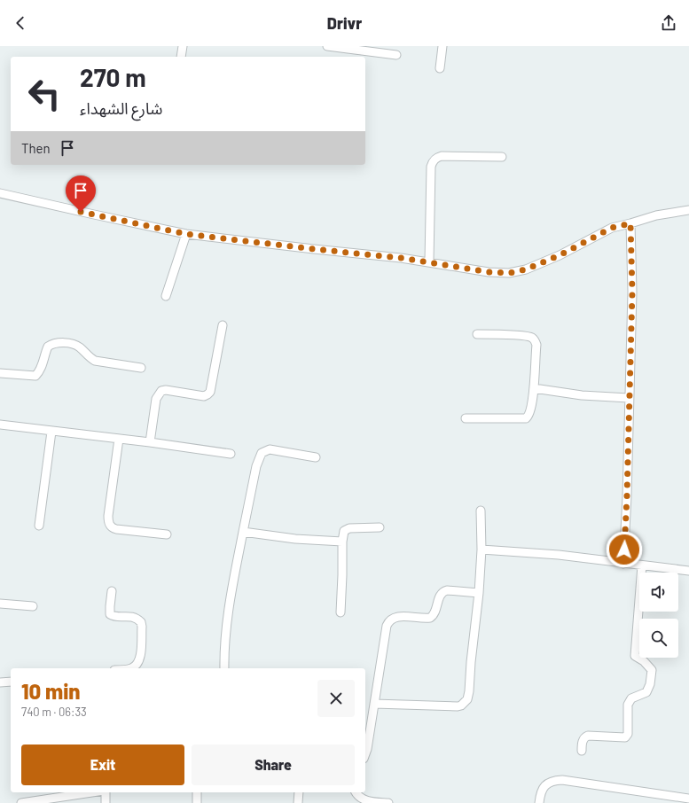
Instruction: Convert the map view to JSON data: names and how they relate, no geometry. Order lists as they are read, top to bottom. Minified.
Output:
{"page":{"header":"Drivr","turn":["270 m","شارع الشهداء"],"then":"Then","heading":["10 min","740 m · 06:33"],"buttons":["Exit","Share"]}}
